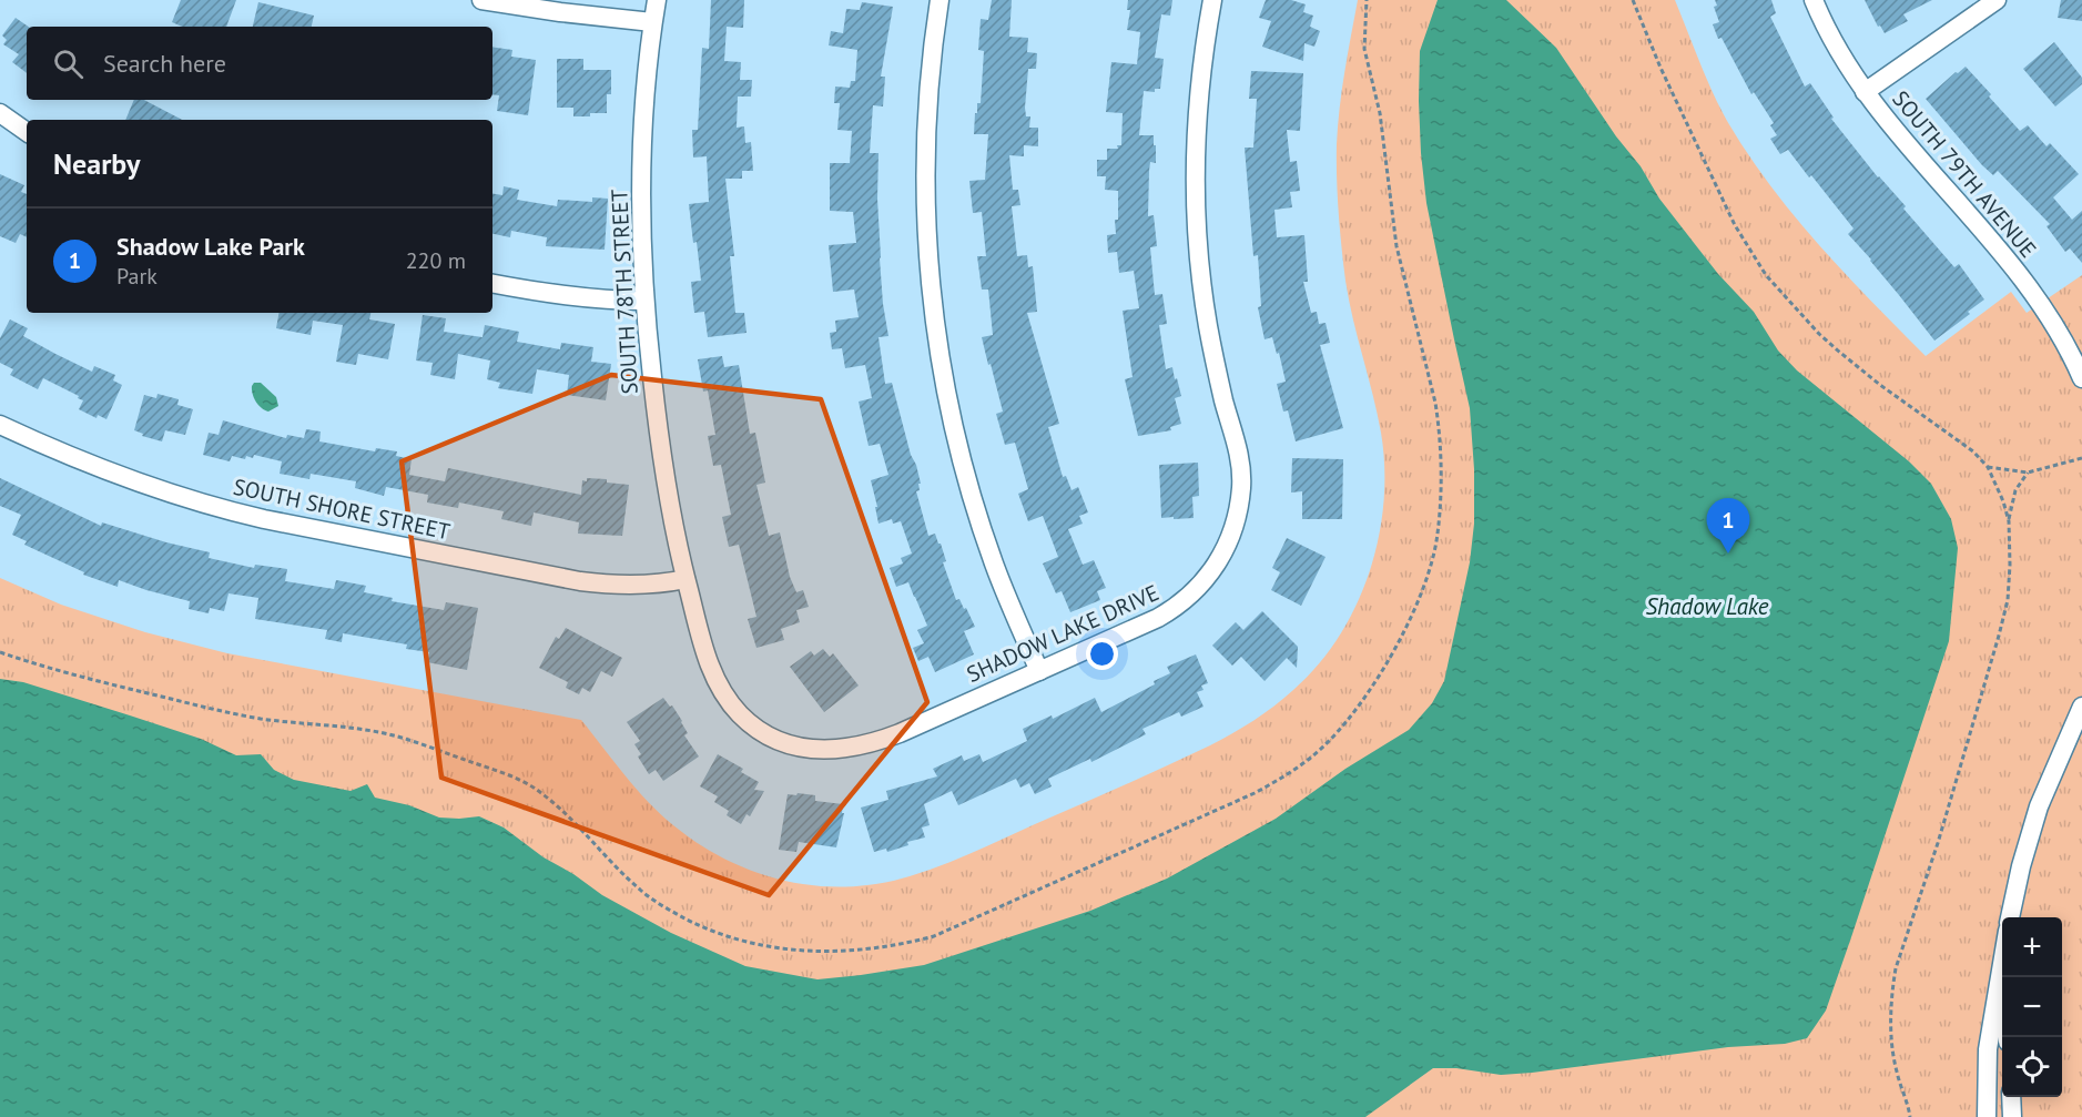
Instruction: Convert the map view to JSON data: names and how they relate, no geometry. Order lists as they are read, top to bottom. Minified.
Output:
{"streets":{"street":["SOUTH 79TH AVENUE","SOUTH 78TH STREET","SOUTH SHORE STREET","SHADOW LAKE DRIVE"]},"crossings":[["SOUTH 78TH STREET","SOUTH SHORE STREET"],["SOUTH 78TH STREET","SHADOW LAKE DRIVE"],["SOUTH SHORE STREET","SHADOW LAKE DRIVE"]],"water":["Shadow Lake"],"page":{"search":"Search here","heading":"Nearby","list":[{"mark":"1","name":"Shadow Lake Park","note":"Park","value":"220 m"}],"pins":"1","map_buttons":["+","−"]}}
